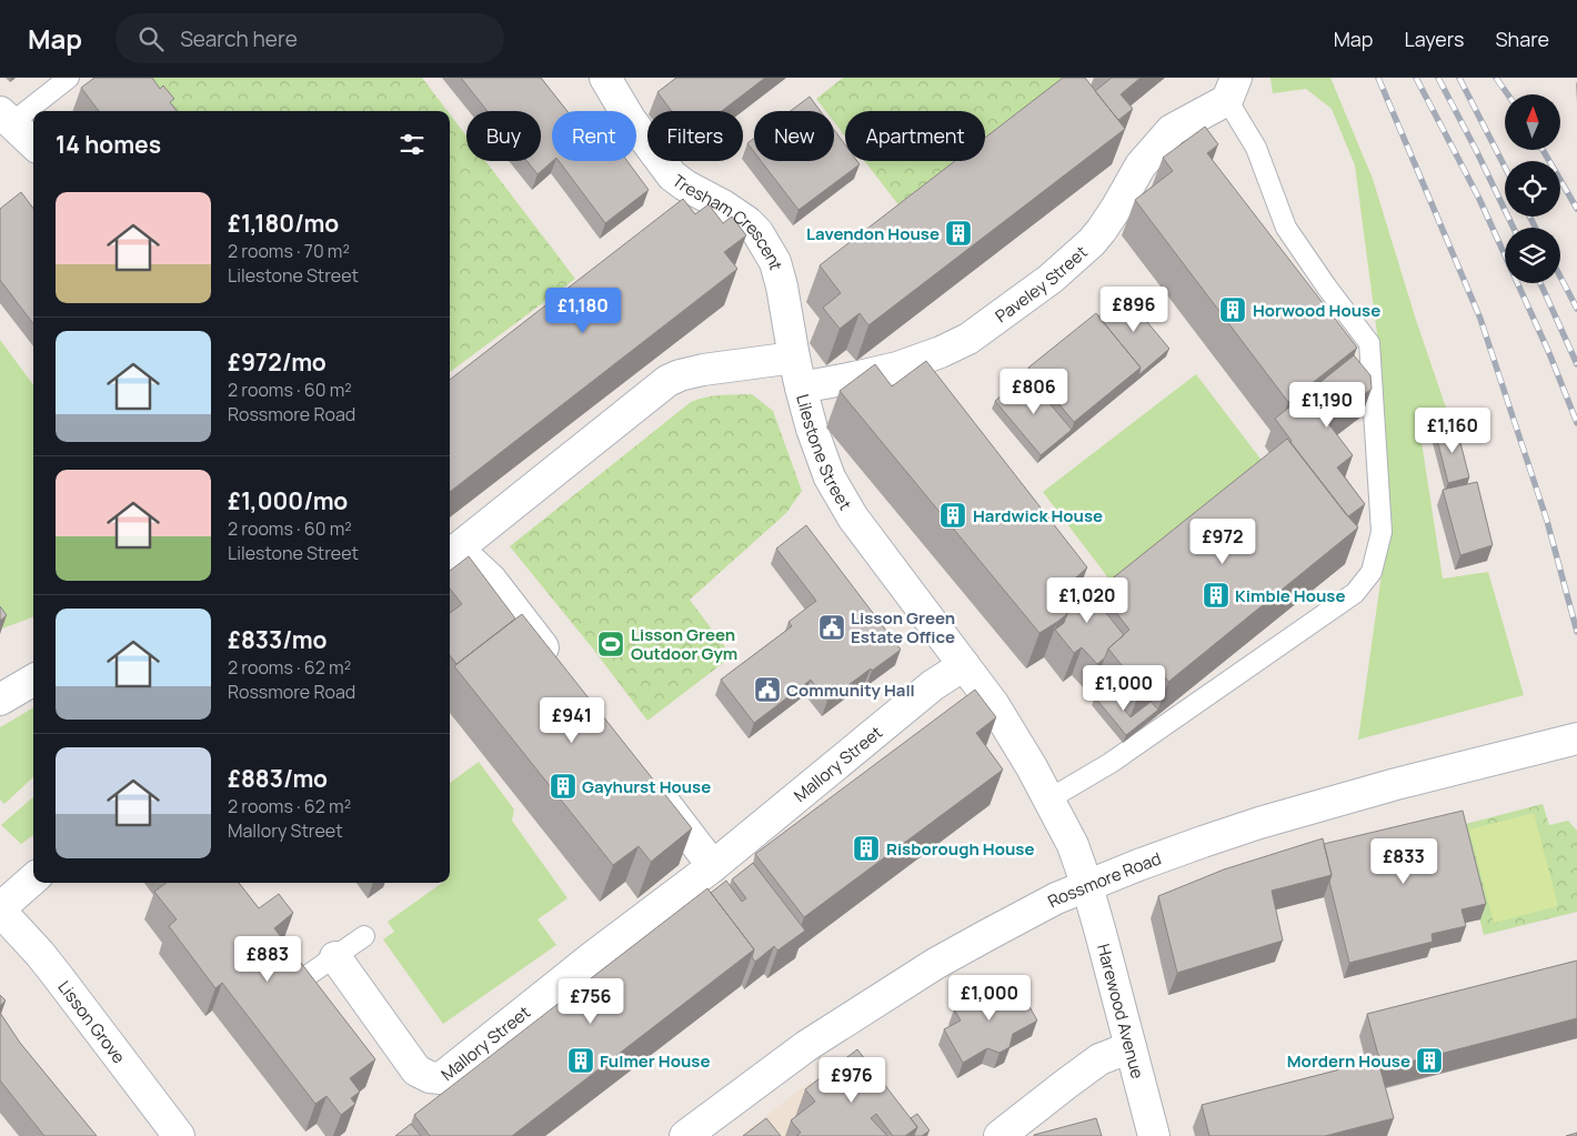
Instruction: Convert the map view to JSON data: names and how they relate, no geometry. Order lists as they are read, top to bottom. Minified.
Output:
{"streets":{"street":["Tresham Crescent","Paveley Street","Lilestone Street","Mallory Street","Rossmore Road","Harewood Avenue","Lisson Grove"]},"crossings":[["Tresham Crescent","Lilestone Street"],["Paveley Street","Lilestone Street"],["Lilestone Street","Mallory Street"],["Lilestone Street","Rossmore Road"],["Lilestone Street","Harewood Avenue"],["Rossmore Road","Harewood Avenue"]],"places":{"building":["Lavendon House","Horwood House","Hardwick House","Kimble House","Gayhurst House","Risborough House","Fulmer House","Mordern House"],"public building":["Lisson Green Estate Office","Community Hall"],"sports":["Lisson Green Outdoor Gym"]},"north":"top","page":{"header":"Map","search":"Search here","nav":["Map","Layers","Share"],"chip":["Buy","Rent","Filters","New","Apartment"],"heading":"14 homes","list":[{"name":"£1,180/mo","note":"2 rooms · 70 m² · Lilestone Street"},{"name":"£972/mo","note":"2 rooms · 60 m² · Rossmore Road"},{"name":"£1,000/mo","note":"2 rooms · 60 m² · Lilestone Street"},{"name":"£833/mo","note":"2 rooms · 62 m² · Rossmore Road"},{"name":"£883/mo","note":"2 rooms · 62 m² · Mallory Street"}],"price":["£896","£1,180","£806","£1,190","£1,160","£972","£1,020","£1,000","£941","£833","£883","£1,000","£756","£976"]}}
